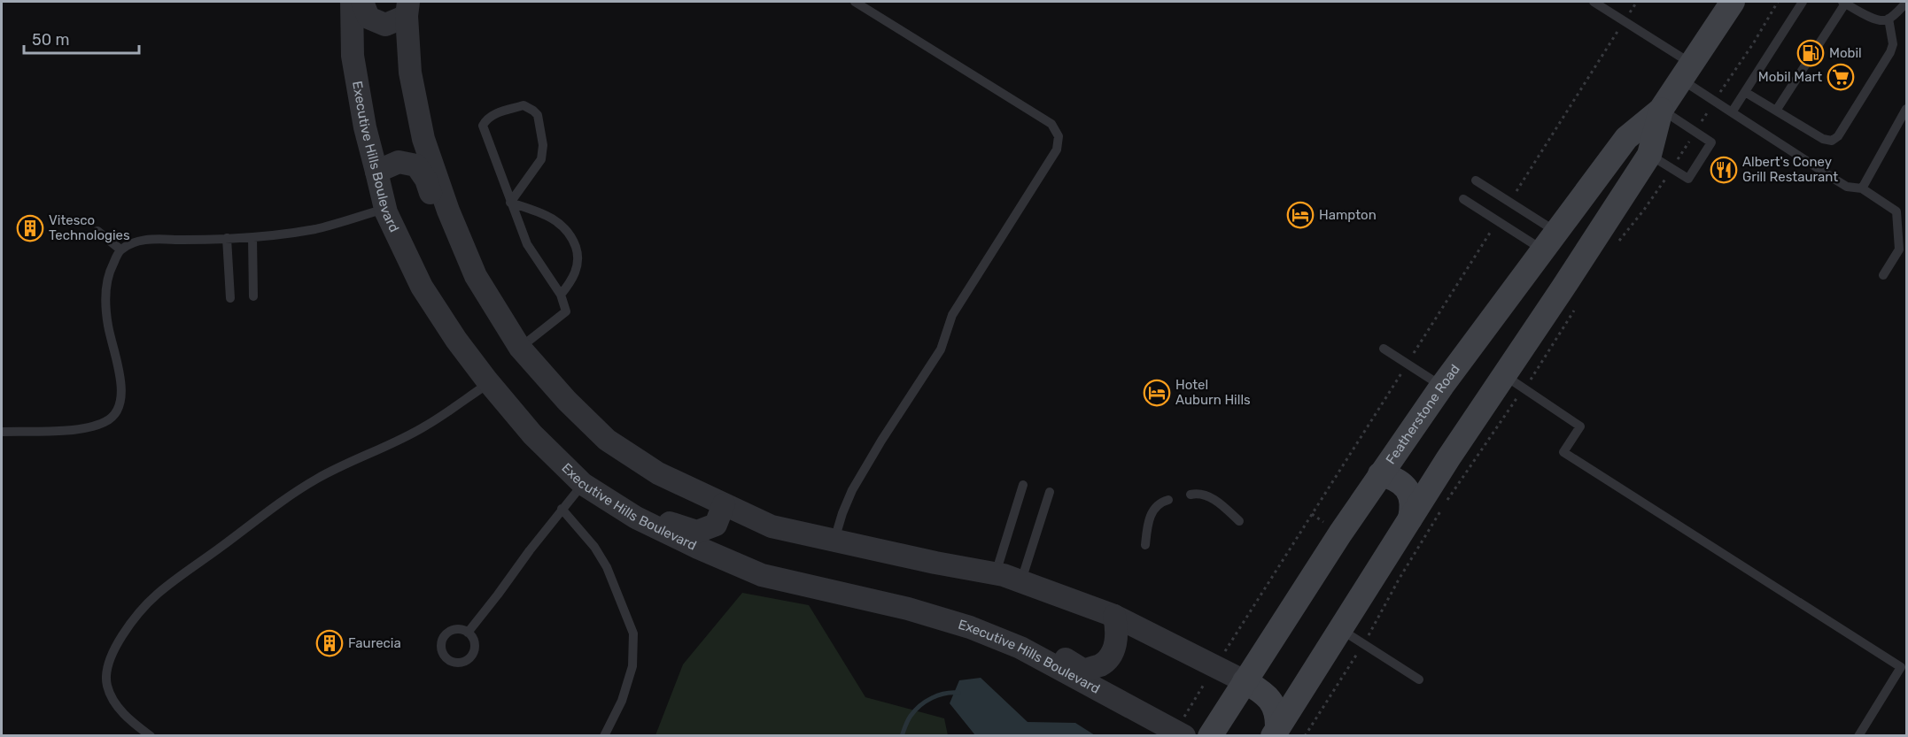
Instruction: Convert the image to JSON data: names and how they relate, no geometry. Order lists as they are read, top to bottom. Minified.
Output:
{"streets":{"main road":["Featherstone Road"],"street":["Executive Hills Boulevard"]},"places":{"fuel station":["Mobil"],"supermarket":["Mobil Mart"],"restaurant":["Albert's Coney Grill Restaurant"],"hotel":["Hampton","Hotel Auburn Hills"],"building":["Vitesco Technologies","Faurecia"]},"scale_bar":"50 m"}
